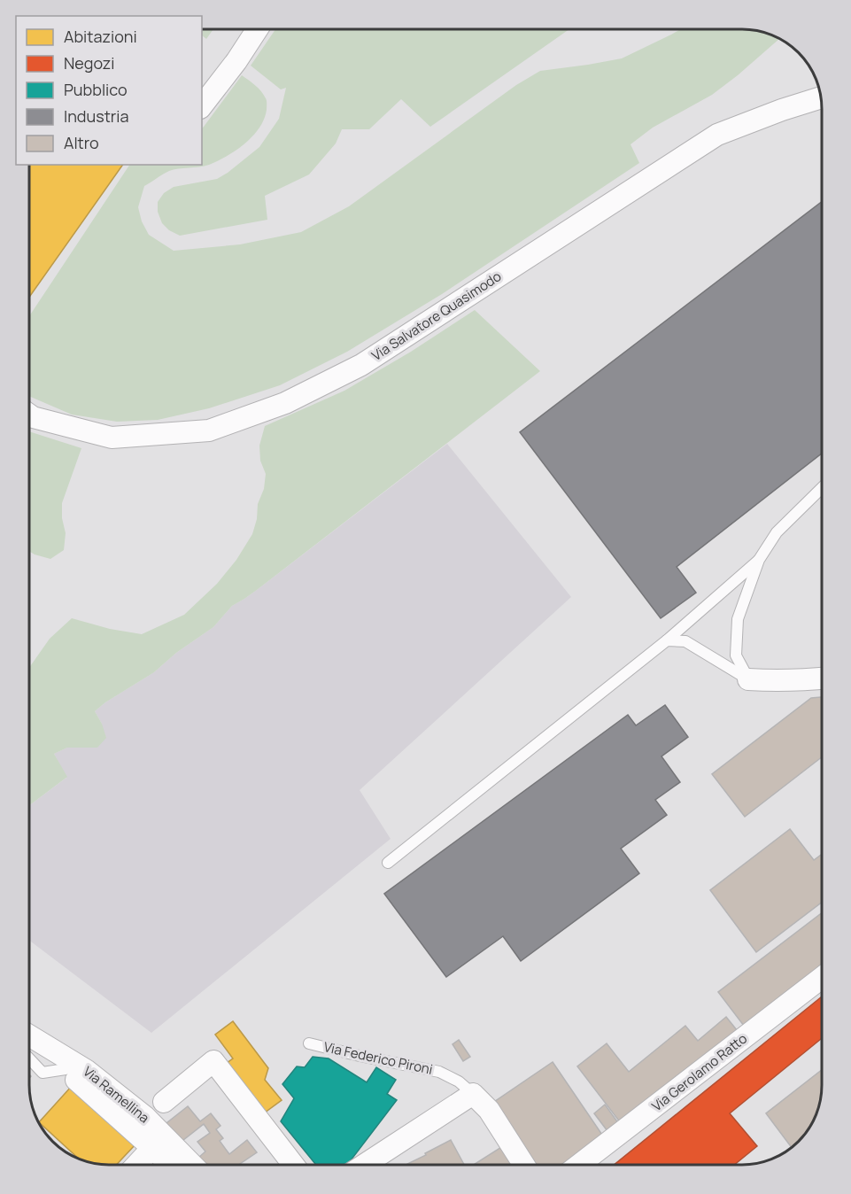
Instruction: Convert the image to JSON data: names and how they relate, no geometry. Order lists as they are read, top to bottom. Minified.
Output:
{"streets":{"street":["Via Salvatore Quasimodo","Via Federico Pironi","Via Gerolamo Ratto","Via Ramellina"]},"legend":["Abitazioni","Negozi","Pubblico","Industria","Altro"]}
